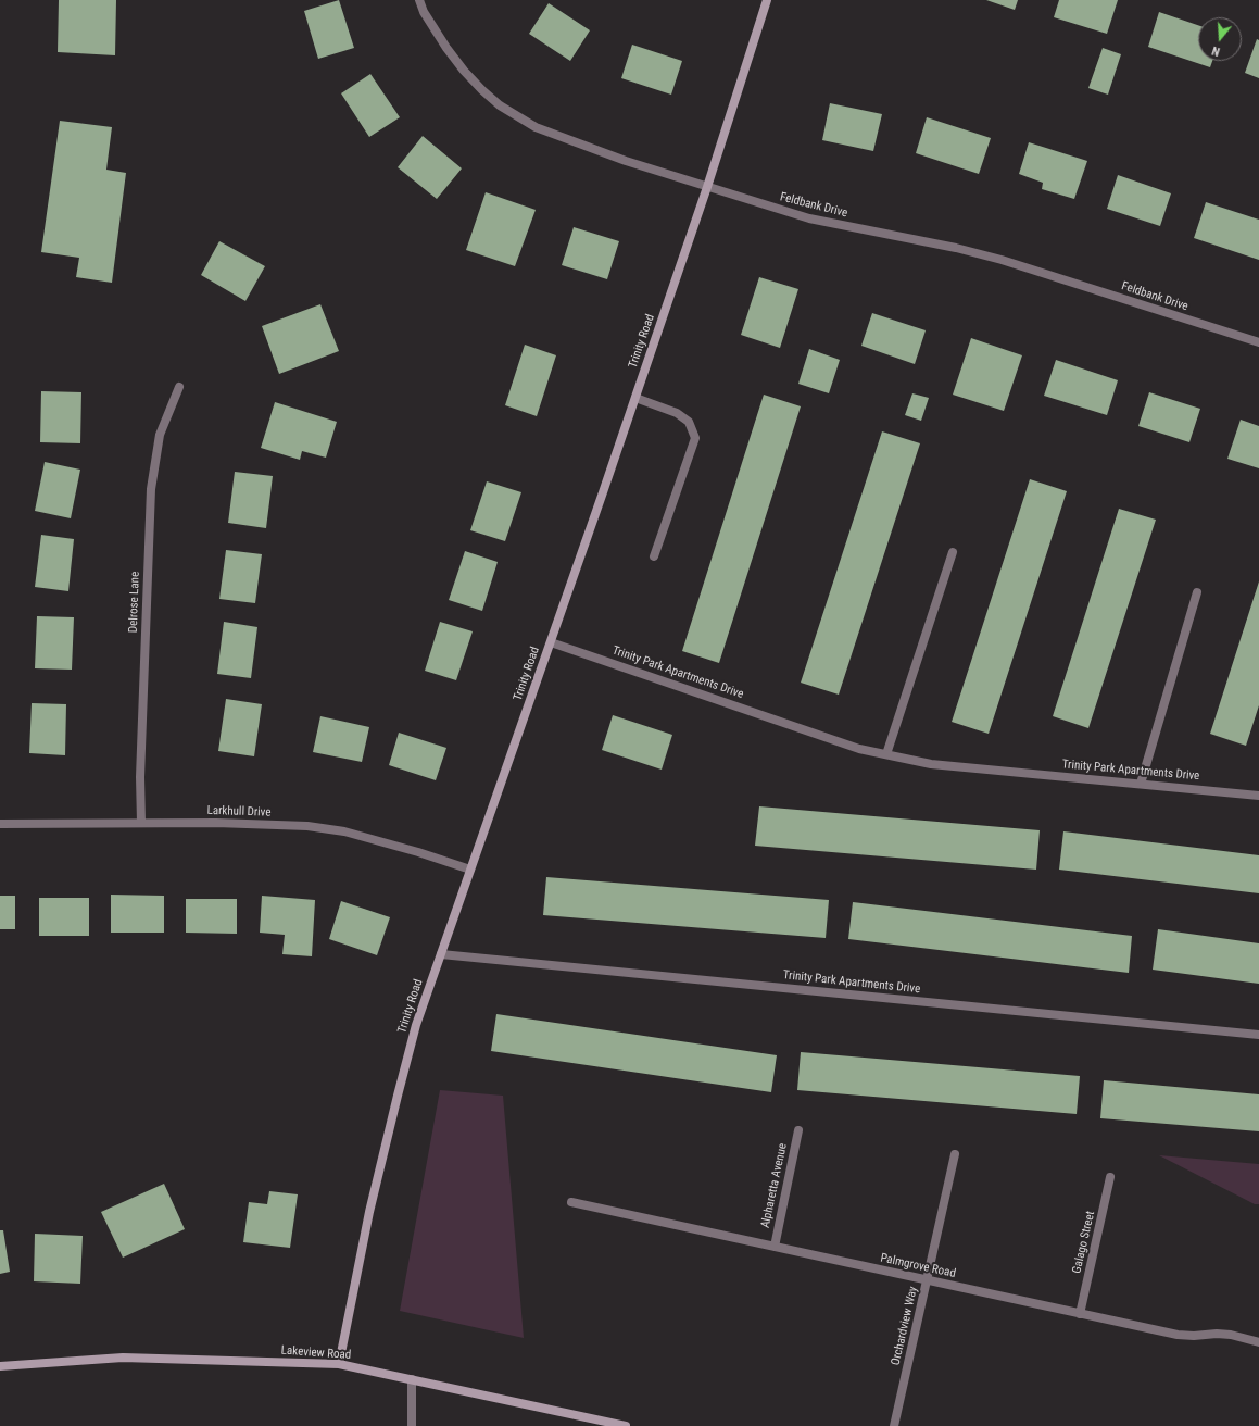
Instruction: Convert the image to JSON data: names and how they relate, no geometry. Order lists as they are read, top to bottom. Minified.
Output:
{"streets":{"street":["Feldbank Drive","Trinity Road","Delrose Lane","Trinity Park Apartments Drive","Larkhull Drive","Alpharetta Avenue","Galago Street","Palmgrove Road","Orchardview Way","Lakeview Road"]},"crossings":[["Feldbank Drive","Trinity Road"],["Trinity Road","Trinity Park Apartments Drive"],["Trinity Road","Larkhull Drive"],["Trinity Road","Lakeview Road"],["Delrose Lane","Larkhull Drive"],["Alpharetta Avenue","Palmgrove Road"],["Galago Street","Palmgrove Road"],["Palmgrove Road","Orchardview Way"]],"north":"bottom"}
